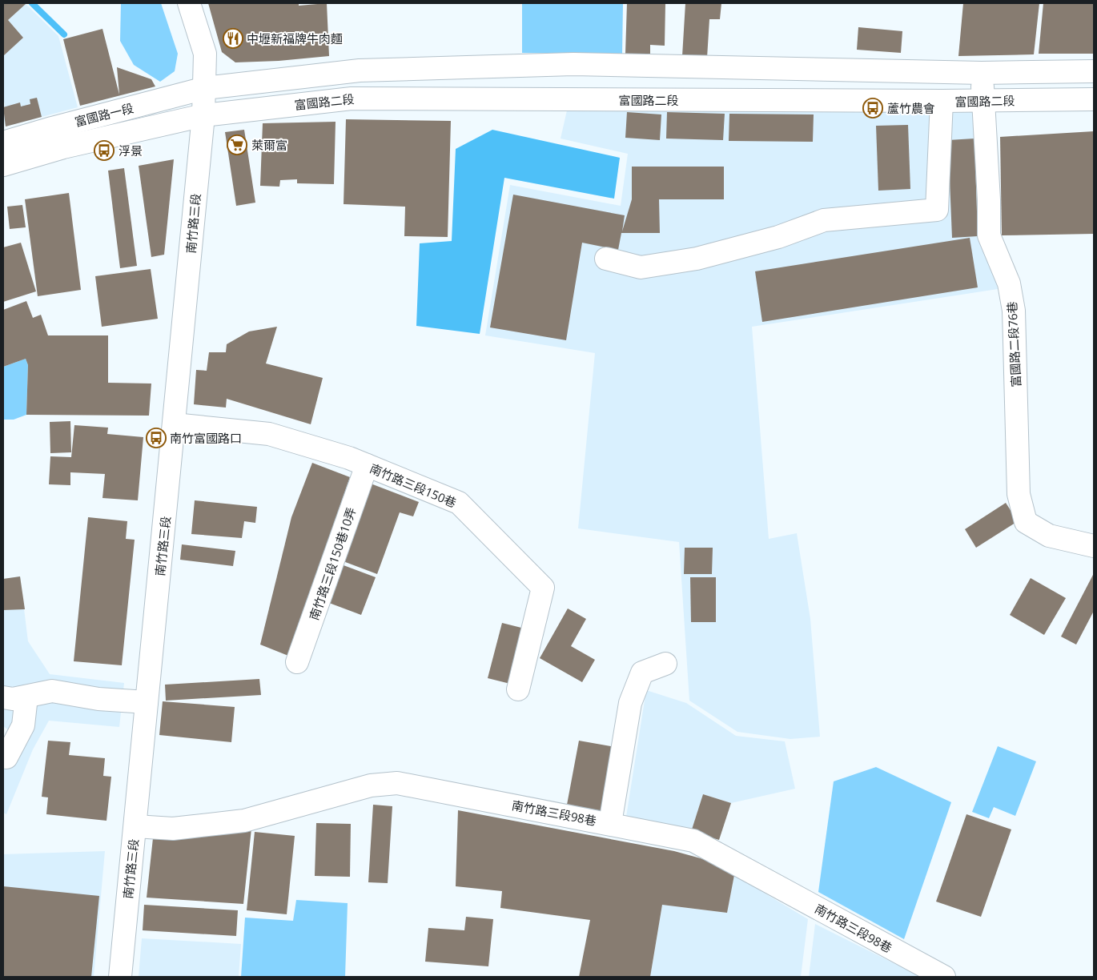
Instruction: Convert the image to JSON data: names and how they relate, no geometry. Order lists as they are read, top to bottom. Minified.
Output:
{"streets":{"street":["富國路二段","富國路一段","南竹路三段","富國路二段76巷","南竹路三段150巷","南竹路三段150巷10弄","南竹路三段98巷"]},"crossings":[["富國路二段","富國路一段"],["富國路二段","南竹路三段"],["富國路二段","富國路二段76巷"],["富國路一段","南竹路三段"],["南竹路三段","南竹路三段150巷"],["南竹路三段","南竹路三段98巷"],["南竹路三段150巷","南竹路三段150巷10弄"]],"places":{"restaurant":["中壢新福牌牛肉麵"],"bus stop":["蘆竹農會","浮景","南竹富國路口"],"supermarket":["萊爾富"]}}
